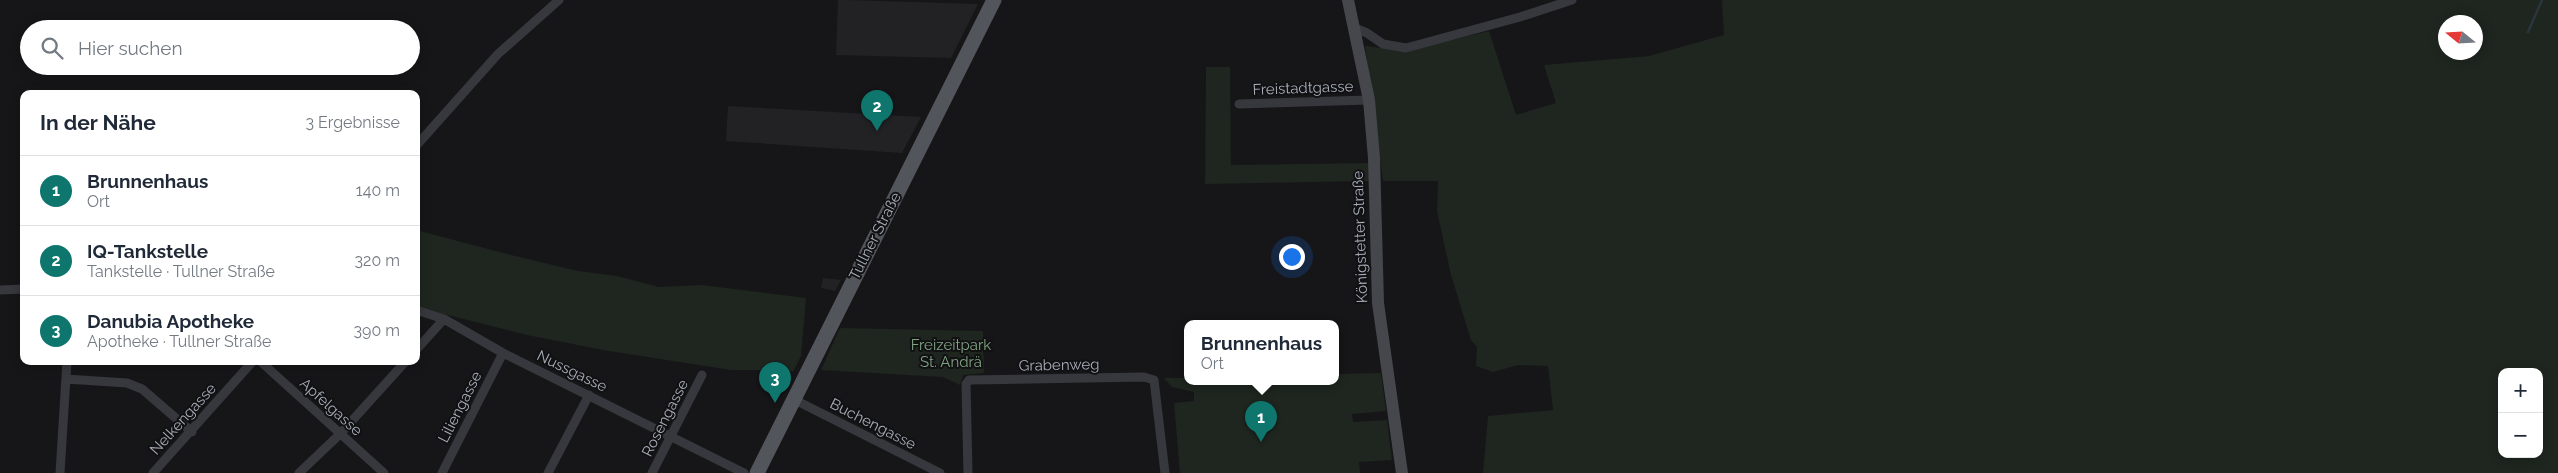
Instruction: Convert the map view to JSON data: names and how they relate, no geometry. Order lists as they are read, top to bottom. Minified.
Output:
{"streets":{"main road":["Tullner Straße","Königstetter Straße"],"street":["Freistadtgasse","Grabenweg","Nussgasse","Apfelgasse","Liliengasse","Rosengasse","Nelkengasse","Buchengasse"]},"crossings":[["Freistadtgasse","Königstetter Straße"],["Tullner Straße","Buchengasse"],["Nussgasse","Liliengasse"],["Nussgasse","Rosengasse"]],"parks":["Freizeitpark St. Andrä"],"north":"left","page":{"search":"Hier suchen","pins":["2","3","1"],"heading":["In der Nähe","3 Ergebnisse"],"list":[{"mark":"1","name":"Brunnenhaus","note":"Ort","value":"140 m"},{"mark":"2","name":"IQ-Tankstelle","note":"Tankstelle · Tullner Straße","value":"320 m"},{"mark":"3","name":"Danubia Apotheke","note":"Apotheke · Tullner Straße","value":"390 m"}],"popup":["Brunnenhaus","Ort"],"map_buttons":["+","−"]}}
